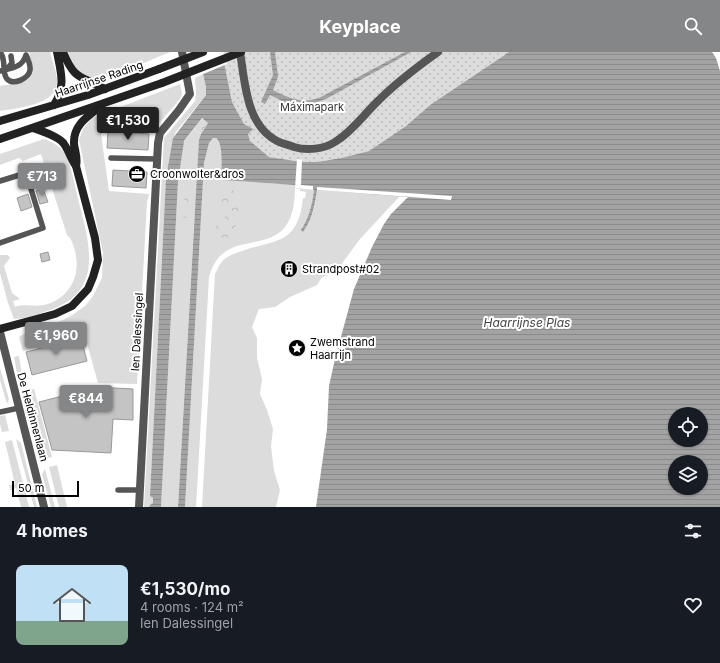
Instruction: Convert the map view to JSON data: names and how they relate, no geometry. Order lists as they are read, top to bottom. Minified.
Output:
{"streets":{"main road":["Haarrijnse Rading"],"street":["Ien Dalessingel","De Heldinnenlaan"]},"water":["Haarrijnse Plas"],"parks":["Máximapark"],"places":{"office":["Croonwolter&dros"],"building":["Strandpost#02"],"place":["Zwemstrand Haarrijn"]},"scale_bar":"50 m","page":{"header":"Keyplace","price":["€1,530","€713","€1,960","€844"],"scale":"50 m","heading":"4 homes","list":[{"name":"€1,530/mo","note":"4 rooms · 124 m² · Ien Dalessingel"}]}}
